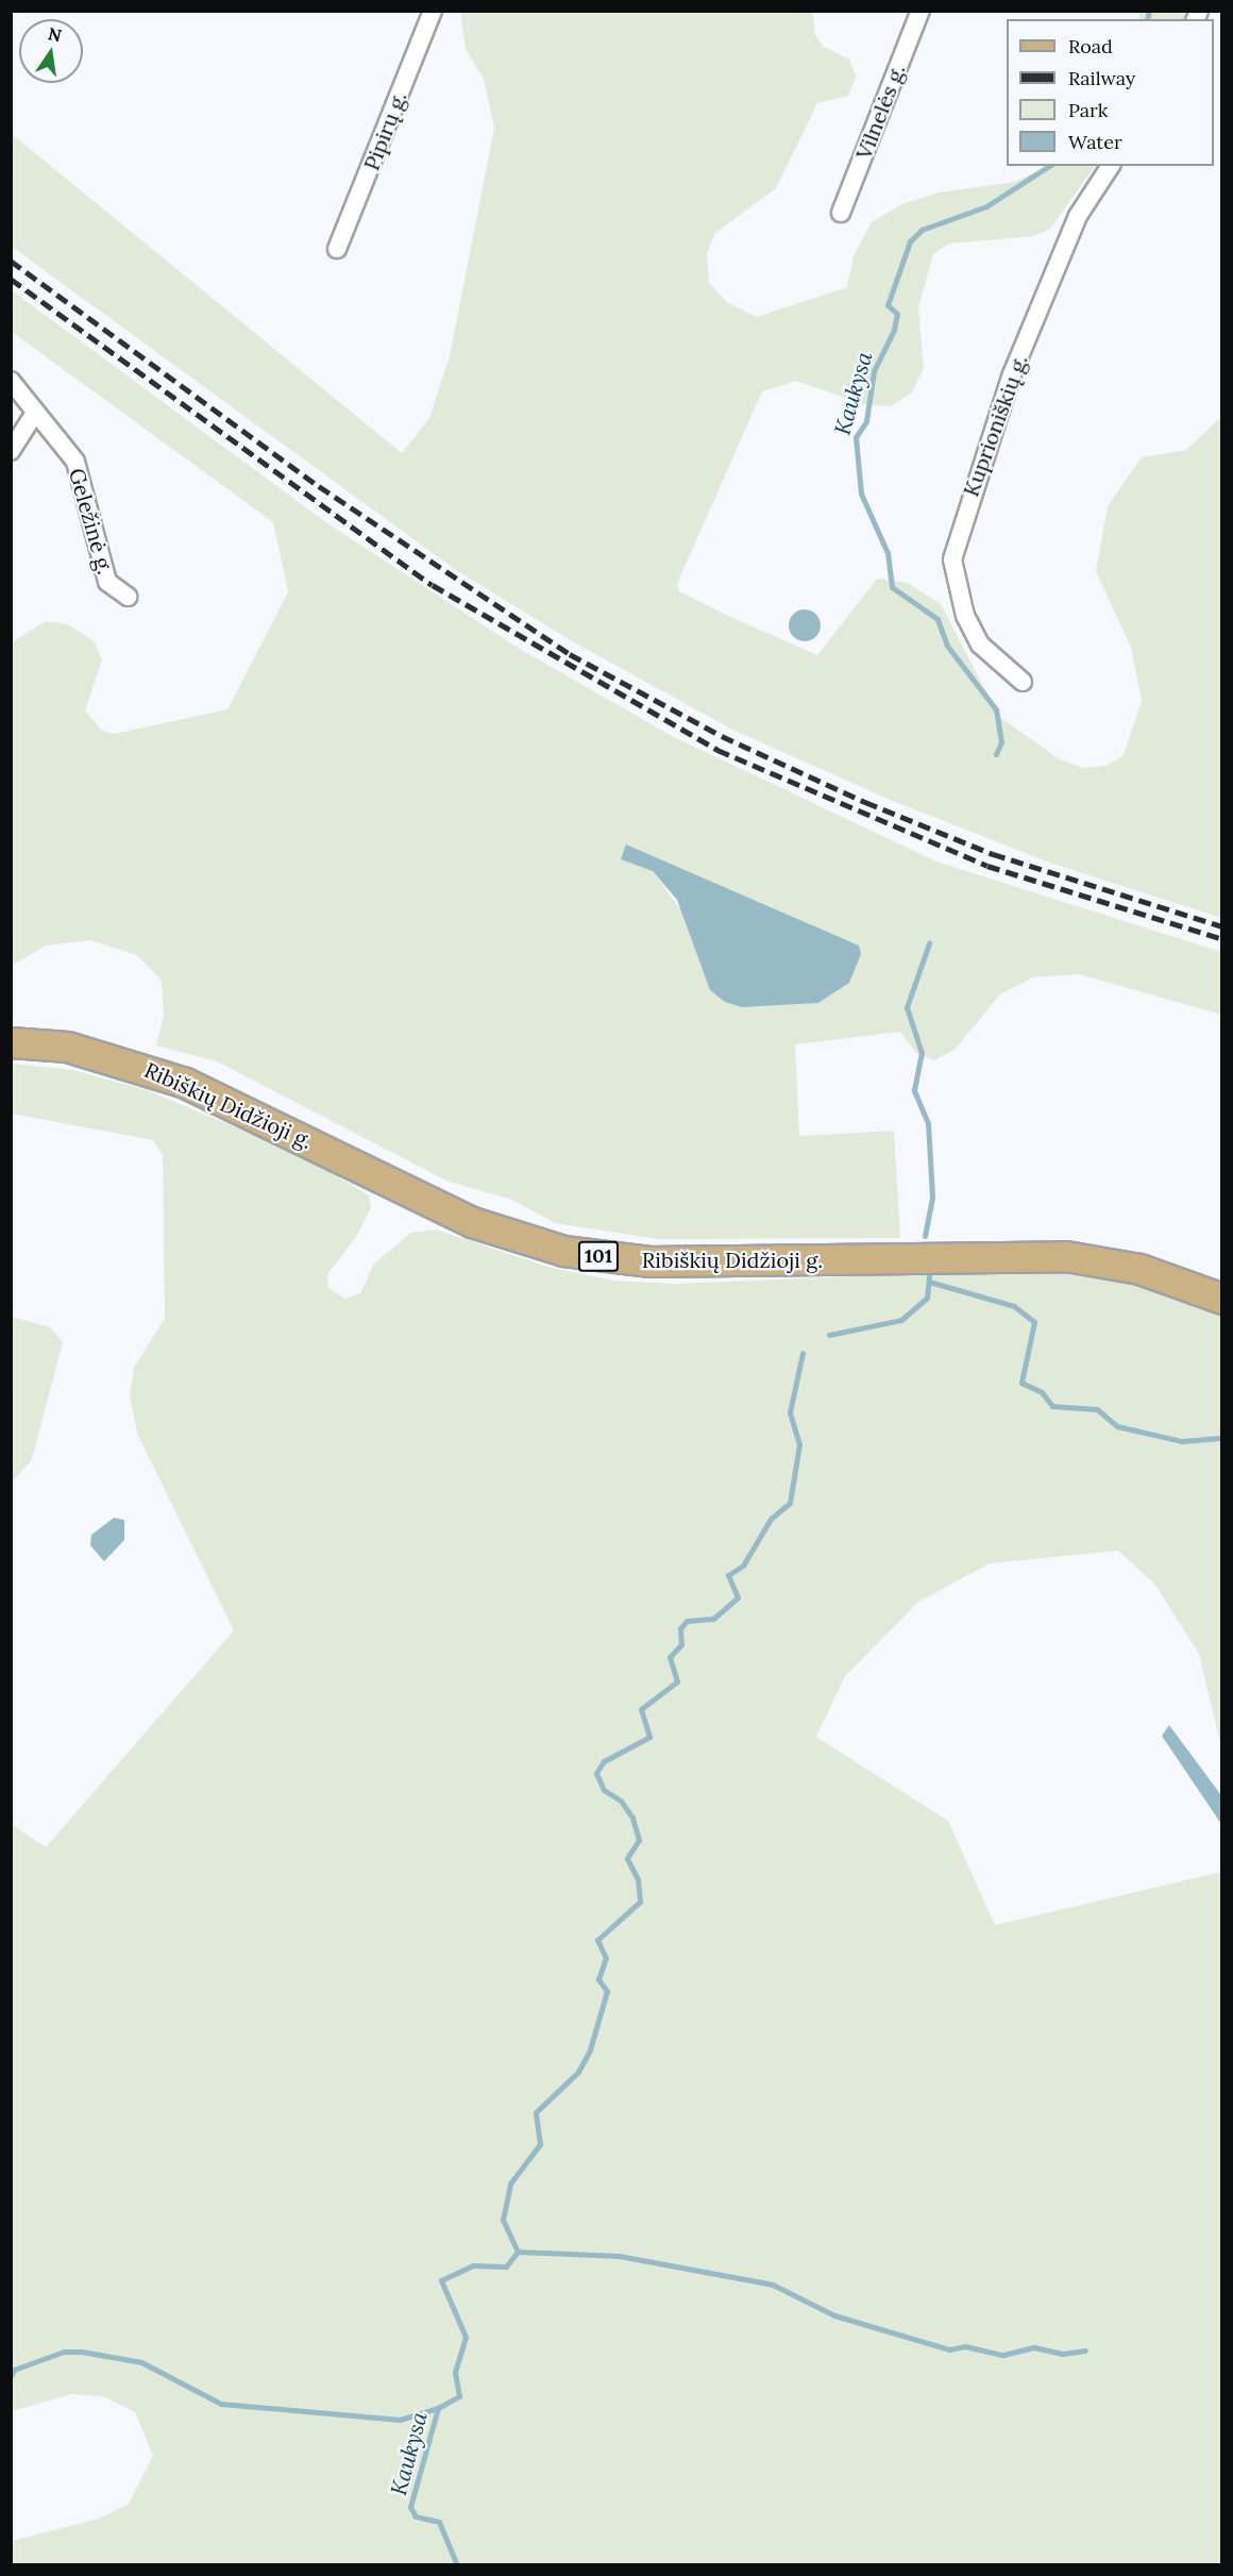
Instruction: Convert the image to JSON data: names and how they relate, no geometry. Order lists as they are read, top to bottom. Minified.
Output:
{"streets":{"main road":["Ribiškių Didžioji g.","101"],"street":["Vilnelės g.","Pipirų g.","Kuprioniškių g.","Geležinė g."]},"water":["Kaukysa"],"legend":["Road","Railway","Park","Water"],"north":"top"}
